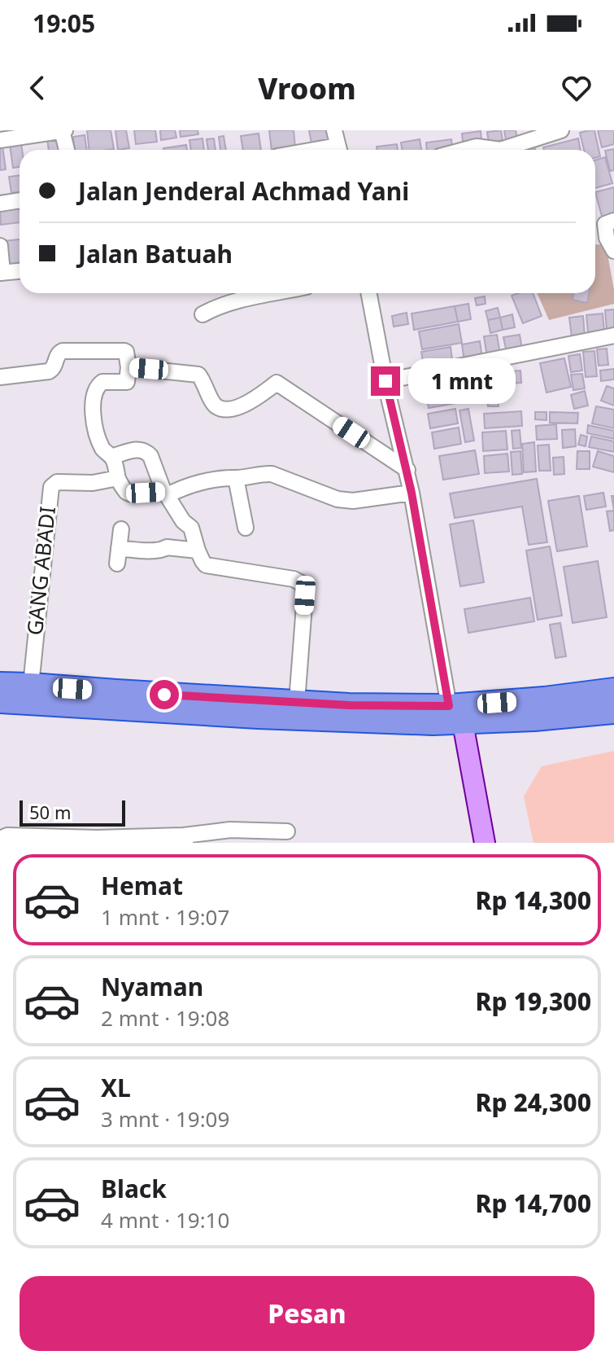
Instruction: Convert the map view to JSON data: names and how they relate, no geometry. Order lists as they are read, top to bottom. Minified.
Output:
{"streets":{"street":["GANG ABADI"]},"scale_bar":"50 m","page":{"status":"19:05","header":"Vroom","banner":["Jalan Jenderal Achmad Yani","Jalan Batuah"],"bubble":"1 mnt","scale":"50 m","list":[{"name":"Hemat","note":"1 mnt · 19:07","value":"Rp 14,300"},{"name":"Nyaman","note":"2 mnt · 19:08","value":"Rp 19,300"},{"name":"XL","note":"3 mnt · 19:09","value":"Rp 24,300"},{"name":"Black","note":"4 mnt · 19:10","value":"Rp 14,700"}],"buttons":"Pesan"}}
